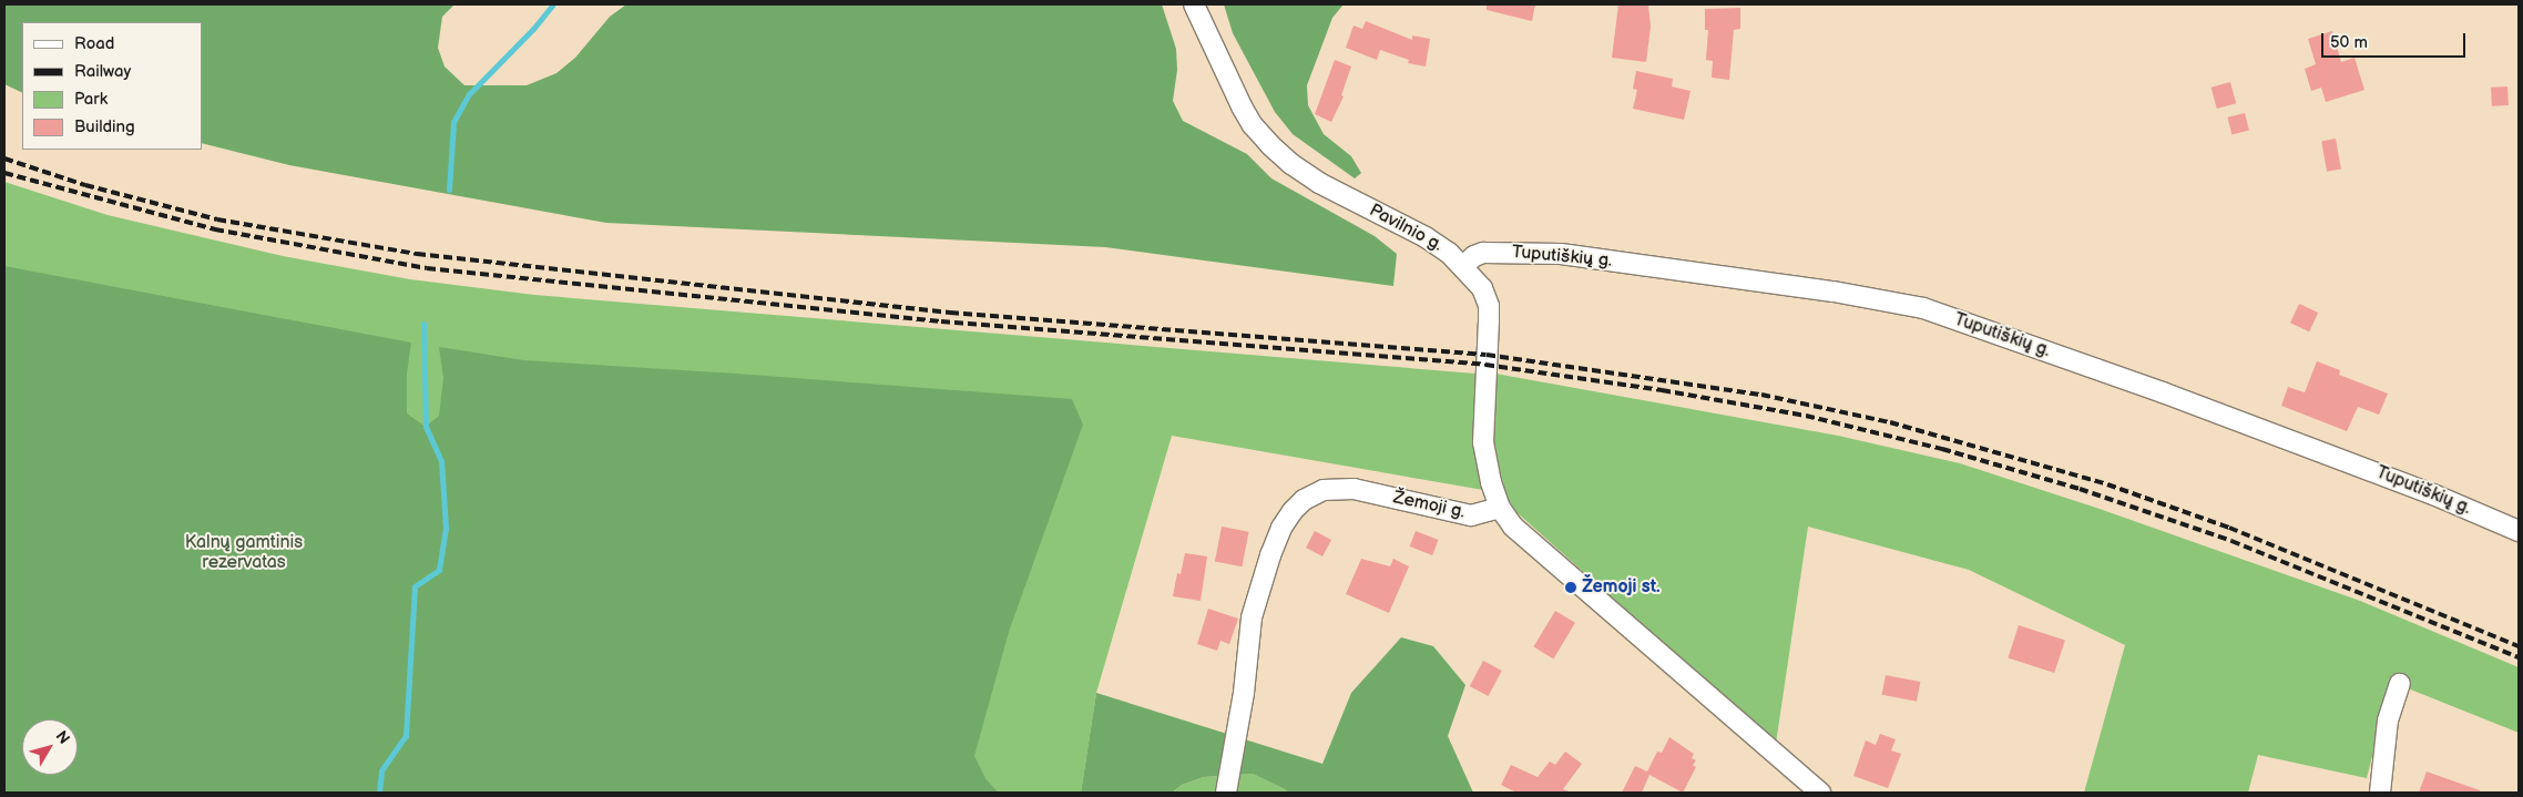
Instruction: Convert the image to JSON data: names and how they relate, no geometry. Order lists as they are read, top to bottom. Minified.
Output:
{"streets":{"street":["Pavilnio g.","Tuputiškių g.","Žemoji g."]},"crossings":[["Pavilnio g.","Tuputiškių g."],["Pavilnio g.","Žemoji g."]],"parks":["Kalnų gamtinis rezervatas"],"places":["Žemoji st."],"legend":["Road","Railway","Park","Building"],"scale_bar":"50 m","north":"top right"}
